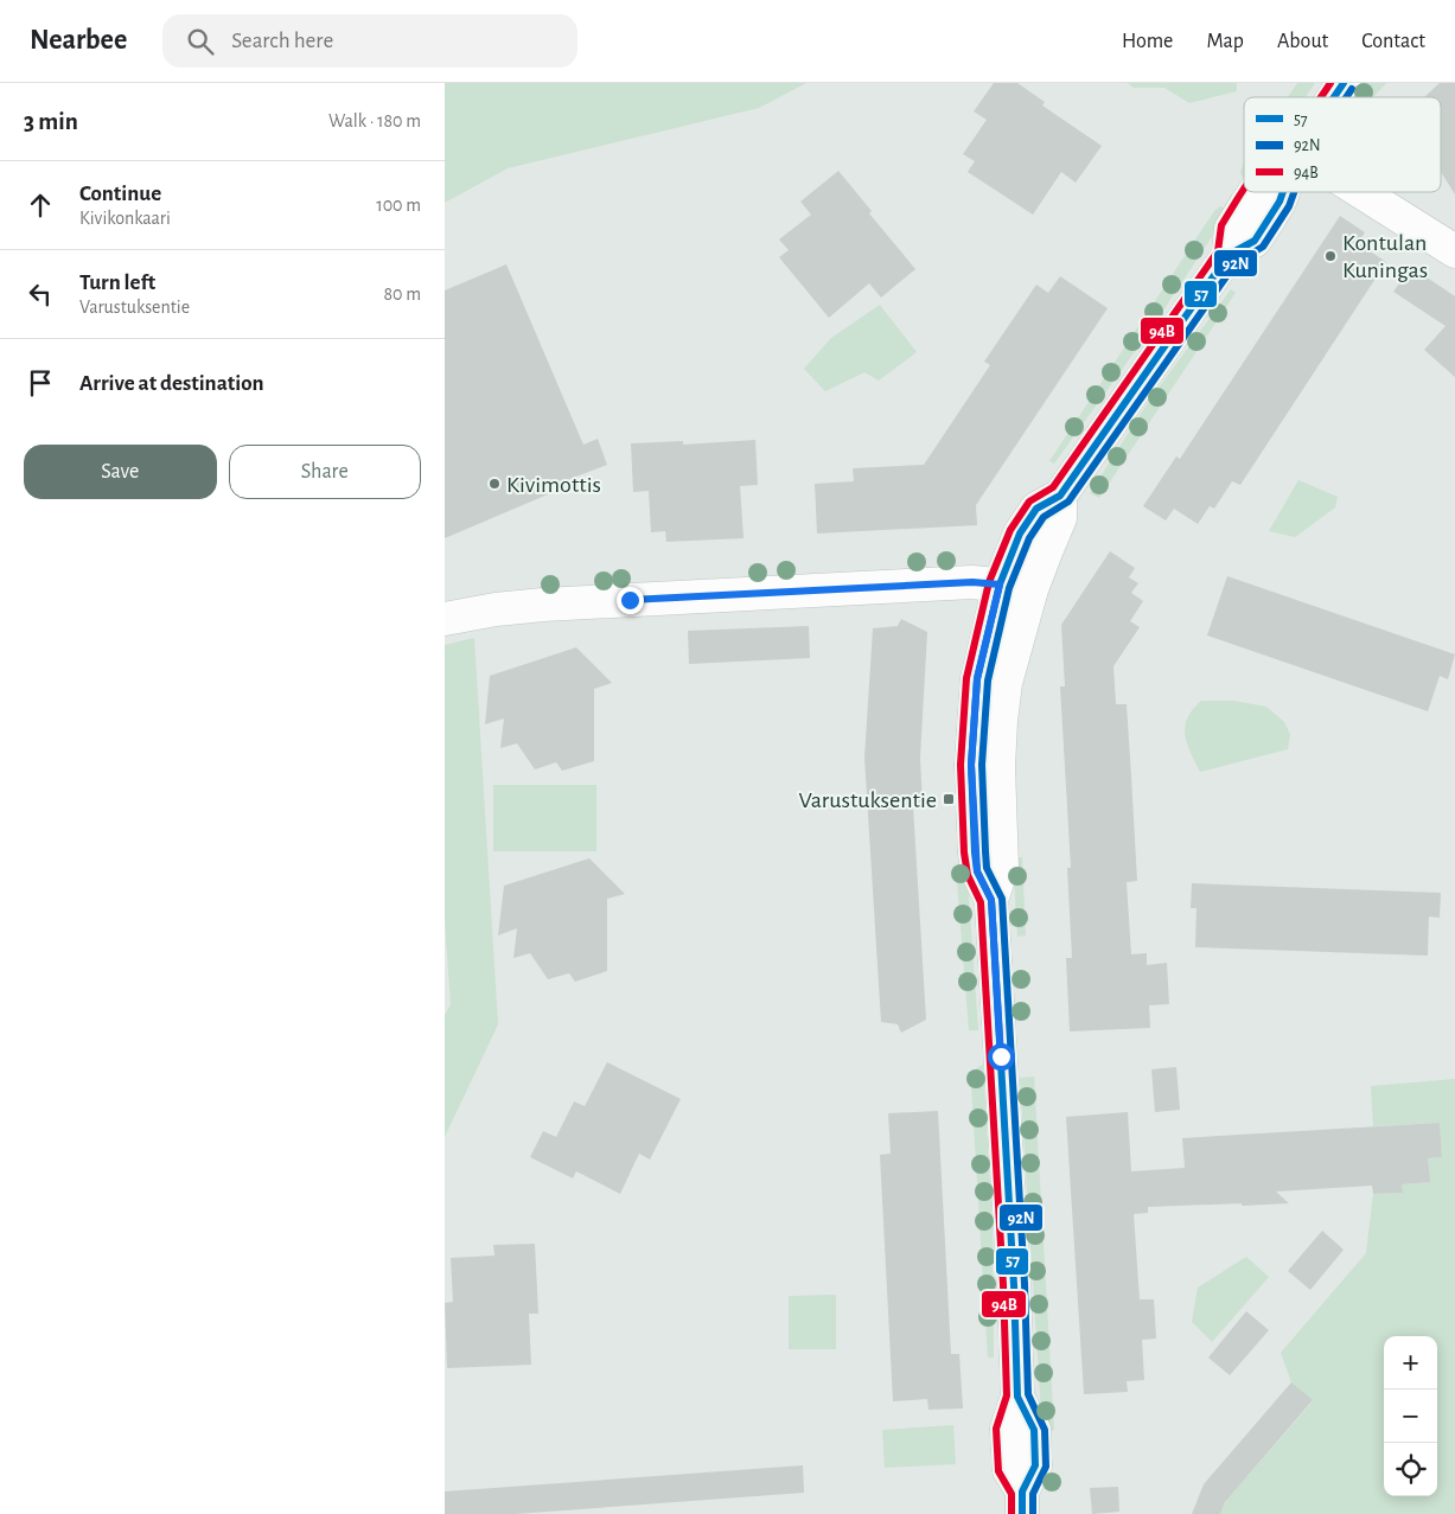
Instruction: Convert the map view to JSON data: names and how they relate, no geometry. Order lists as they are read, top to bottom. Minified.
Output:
{"places":{"other":["Kontulan Kuningas","Kivimottis"],"transit":["Varustuksentie"]},"lines":["transit line 57","transit line 94B","transit line 92N"],"legend":["57","92N","94B"],"page":{"header":"Nearbee","search":"Search here","nav":["Home","Map","About","Contact"],"heading":["3 min","Walk · 180 m"],"list":[["Continue","Kivikonkaari","100 m"],["Turn left","Varustuksentie","80 m"],"Arrive at destination"],"buttons":["Save","Share"],"map_buttons":["+","−"]}}
